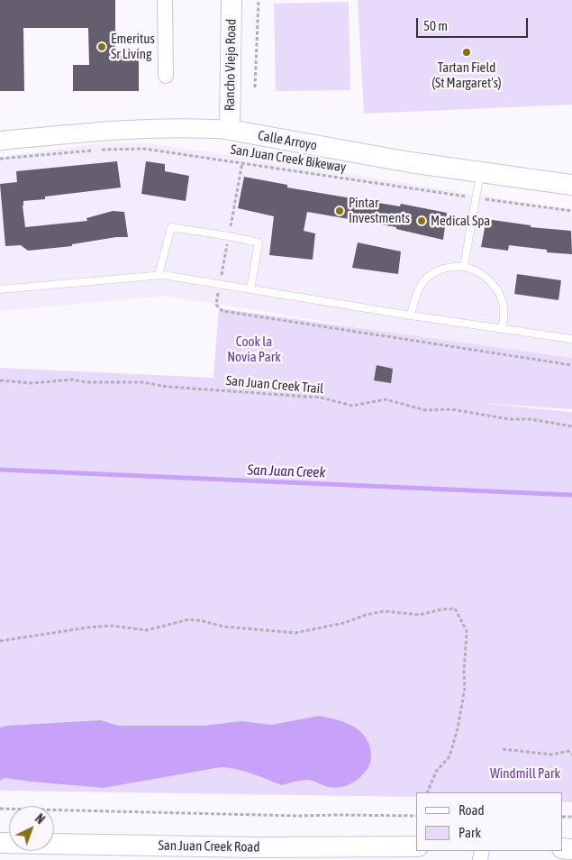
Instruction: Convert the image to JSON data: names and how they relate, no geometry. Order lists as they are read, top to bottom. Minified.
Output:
{"streets":{"main road":["Rancho Viejo Road","Calle Arroyo","San Juan Creek Road"],"path":["San Juan Creek Bikeway","San Juan Creek Trail"]},"crossings":[["Rancho Viejo Road","Calle Arroyo"]],"water":["San Juan Creek"],"parks":["Cook la Novia Park","Windmill Park"],"places":["Emeritus Sr Living","Tartan Field (St Margaret's)","Pintar Investments","Medical Spa"],"legend":["Road","Park"],"scale_bar":"50 m","north":"top right"}
